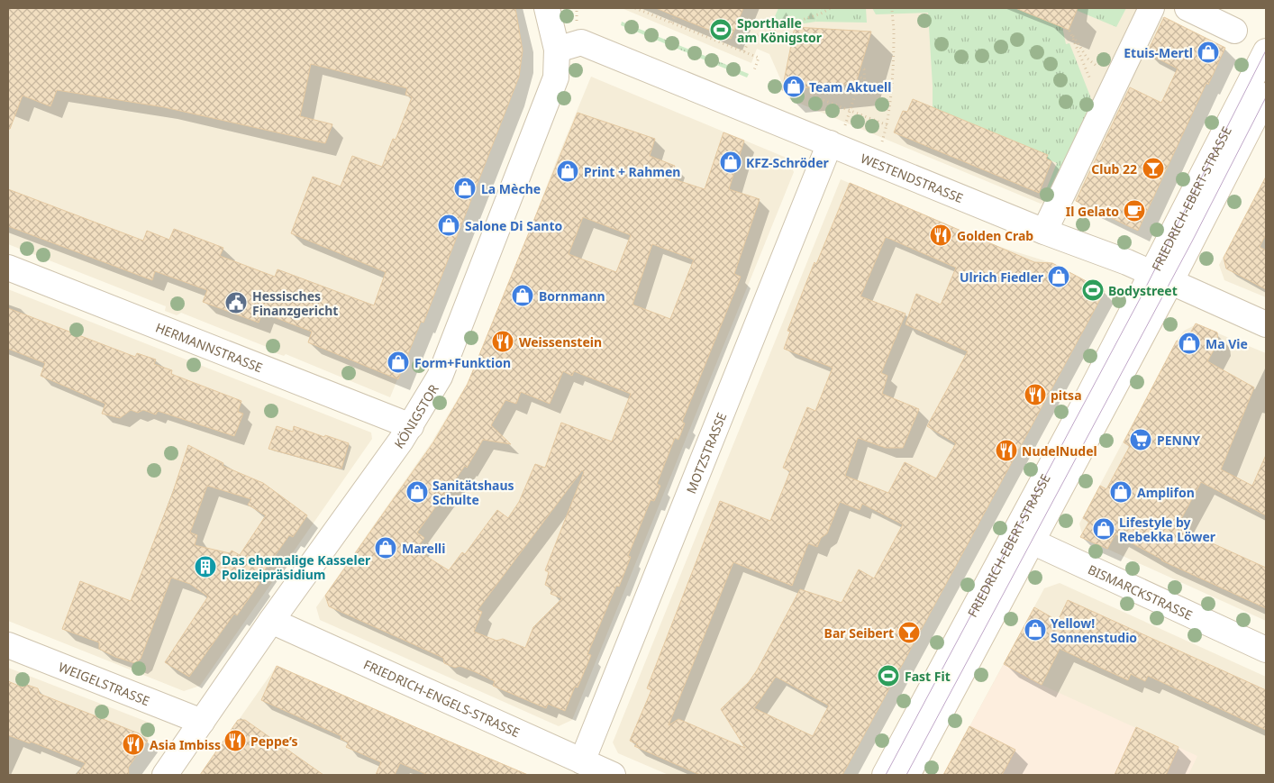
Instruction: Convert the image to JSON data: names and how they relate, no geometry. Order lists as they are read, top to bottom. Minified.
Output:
{"streets":{"street":["WESTENDSTRASSE","FRIEDRICH-EBERT-STRASSE","HERMANNSTRASSE","KÖNIGSTOR","MOTZSTRASSE","BISMARCKSTRASSE","WEIGELSTRASSE","FRIEDRICH-ENGELS-STRASSE"]},"crossings":[["WESTENDSTRASSE","FRIEDRICH-EBERT-STRASSE"],["WESTENDSTRASSE","KÖNIGSTOR"],["WESTENDSTRASSE","MOTZSTRASSE"],["FRIEDRICH-EBERT-STRASSE","BISMARCKSTRASSE"],["HERMANNSTRASSE","KÖNIGSTOR"],["KÖNIGSTOR","WEIGELSTRASSE"],["KÖNIGSTOR","FRIEDRICH-ENGELS-STRASSE"],["MOTZSTRASSE","FRIEDRICH-ENGELS-STRASSE"]],"places":{"sports":["Sporthalle am Königstor","Bodystreet","Fast Fit"],"shop":["Etuis-Mertl","Team Aktuell","KFZ-Schröder","Print + Rahmen","La Mèche","Salone Di Santo","Ulrich Fiedler","Bornmann","Ma Vie","Form+Funktion","Sanitätshaus Schulte","Amplifon","Lifestyle by Rebekka Löwer","Marelli","Yellow! Sonnenstudio"],"bar":["Club 22","Bar Seibert"],"cafe":["Il Gelato"],"restaurant":["Golden Crab","Weissenstein","pitsa","NudelNudel","Peppe’s","Asia Imbiss"],"public building":["Hessisches Finanzgericht"],"supermarket":["PENNY"],"building":["Das ehemalige Kasseler Polizeipräsidium"]}}
